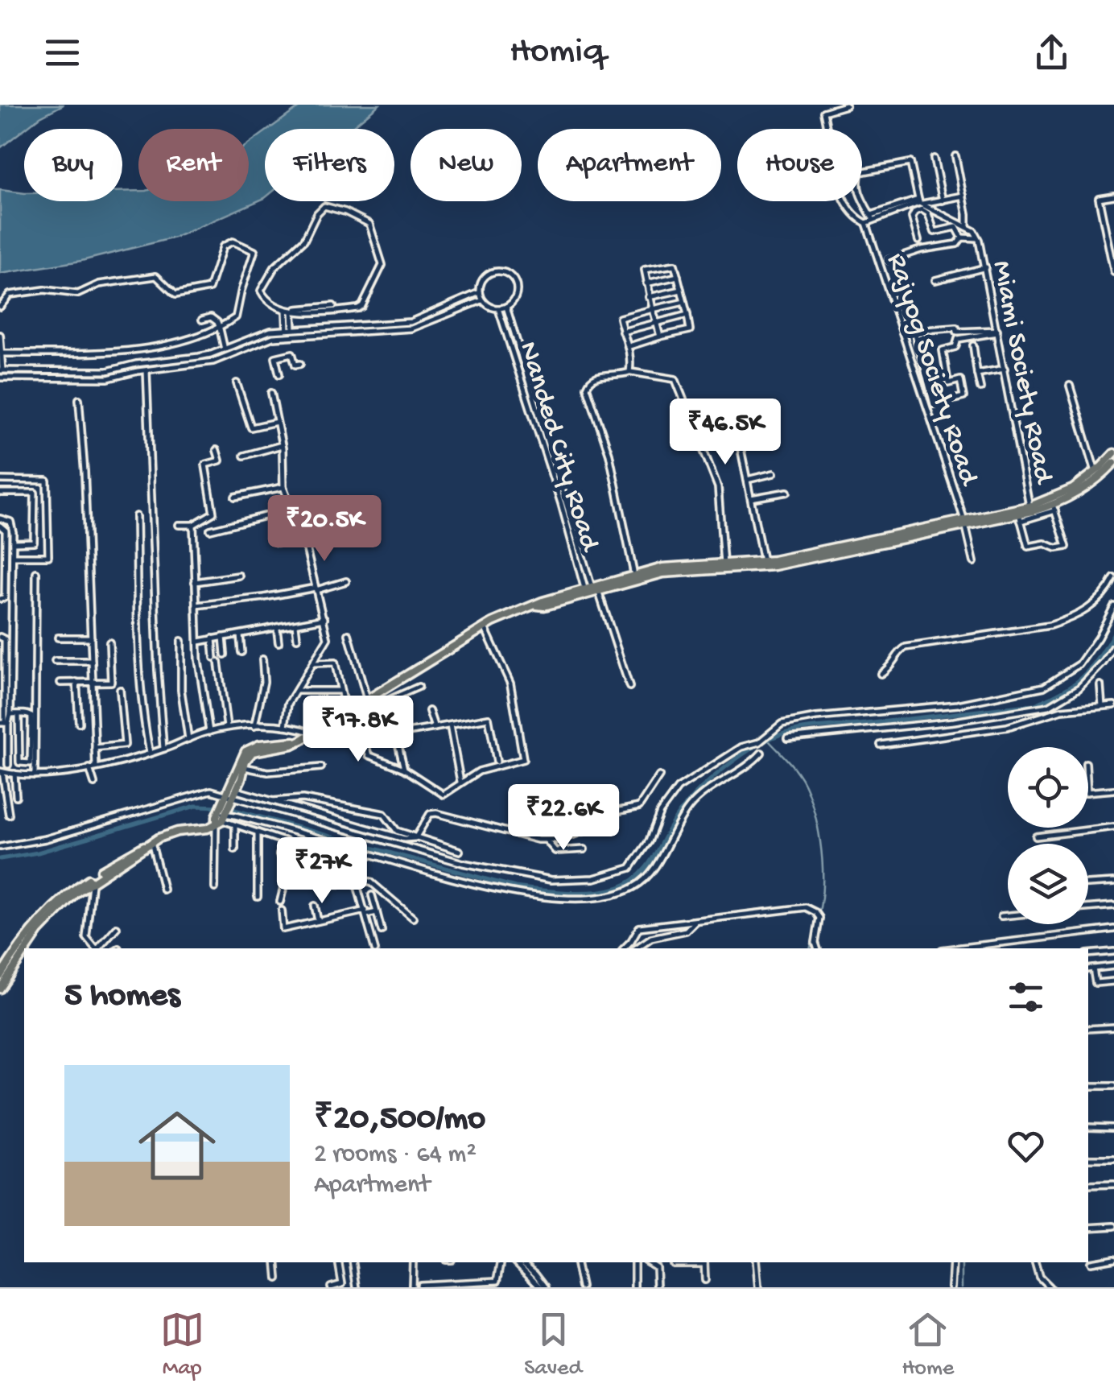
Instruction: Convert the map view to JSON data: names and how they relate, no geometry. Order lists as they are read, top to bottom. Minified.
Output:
{"streets":{"street":["Rajyog Society Road","Miami Society Road","Nanded City Road"]},"page":{"header":"Homiq","chip":["Buy","Rent","Filters","New","Apartment","House"],"price":["₹46.5K","₹20.5K","₹17.8K","₹22.6K","₹27K"],"heading":"5 homes","list":[{"name":"₹20,500/mo","note":"2 rooms · 64 m² · Apartment"}],"tabs":["Map","Saved","Home"]}}
